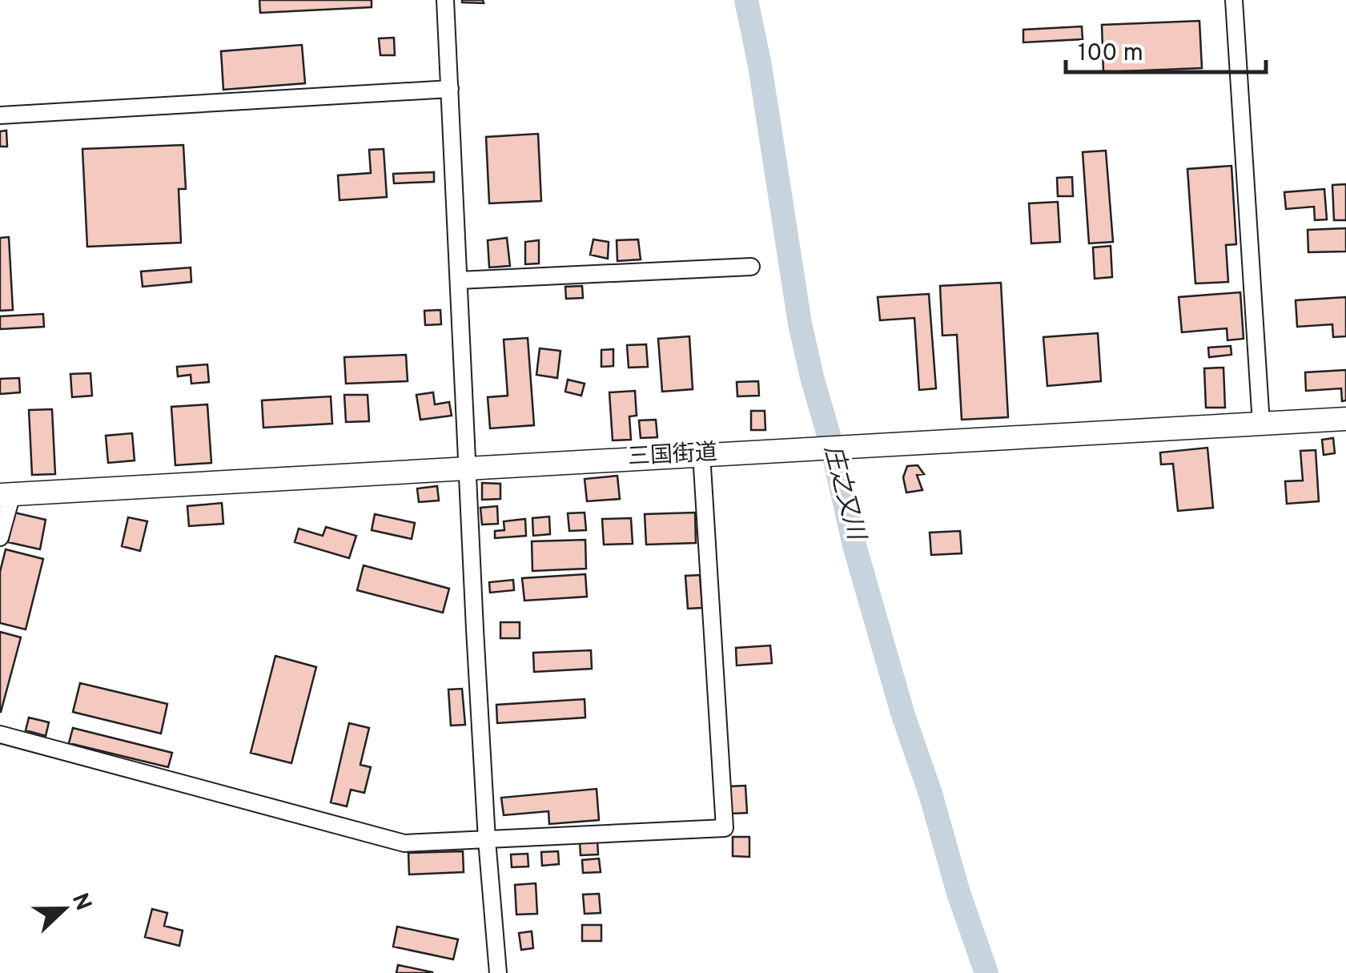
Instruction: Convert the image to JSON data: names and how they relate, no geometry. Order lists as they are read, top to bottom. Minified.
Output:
{"streets":{"highway":["三国街道"]},"water":["庄之又川"],"scale_bar":"100 m","north":"right"}
